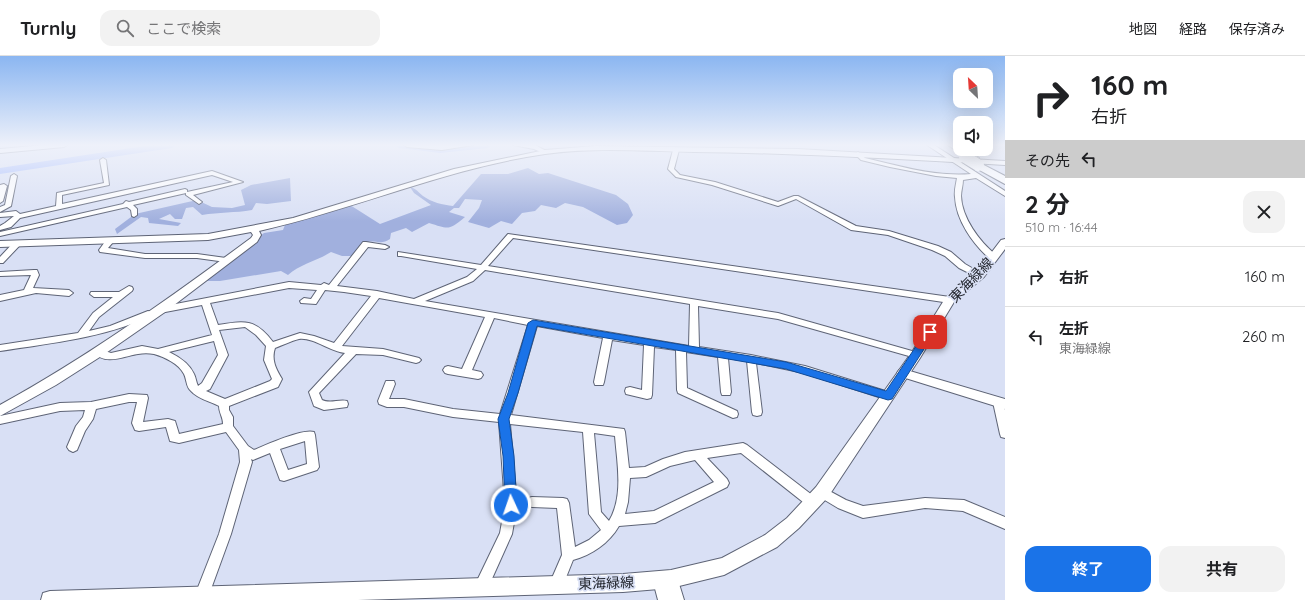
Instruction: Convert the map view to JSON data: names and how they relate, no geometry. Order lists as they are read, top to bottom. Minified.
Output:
{"streets":{"main road":["東海緑線"]},"north":"top left","page":{"header":"Turnly","search":"ここで検索","nav":["地図","経路","保存済み"],"turn":["160 m","右折"],"then":"その先","heading":["2 分","510 m · 16:44"],"list":[{"name":"右折","value":"160 m"},{"name":"左折","note":"東海緑線","value":"260 m"}],"buttons":["終了","共有"]}}
